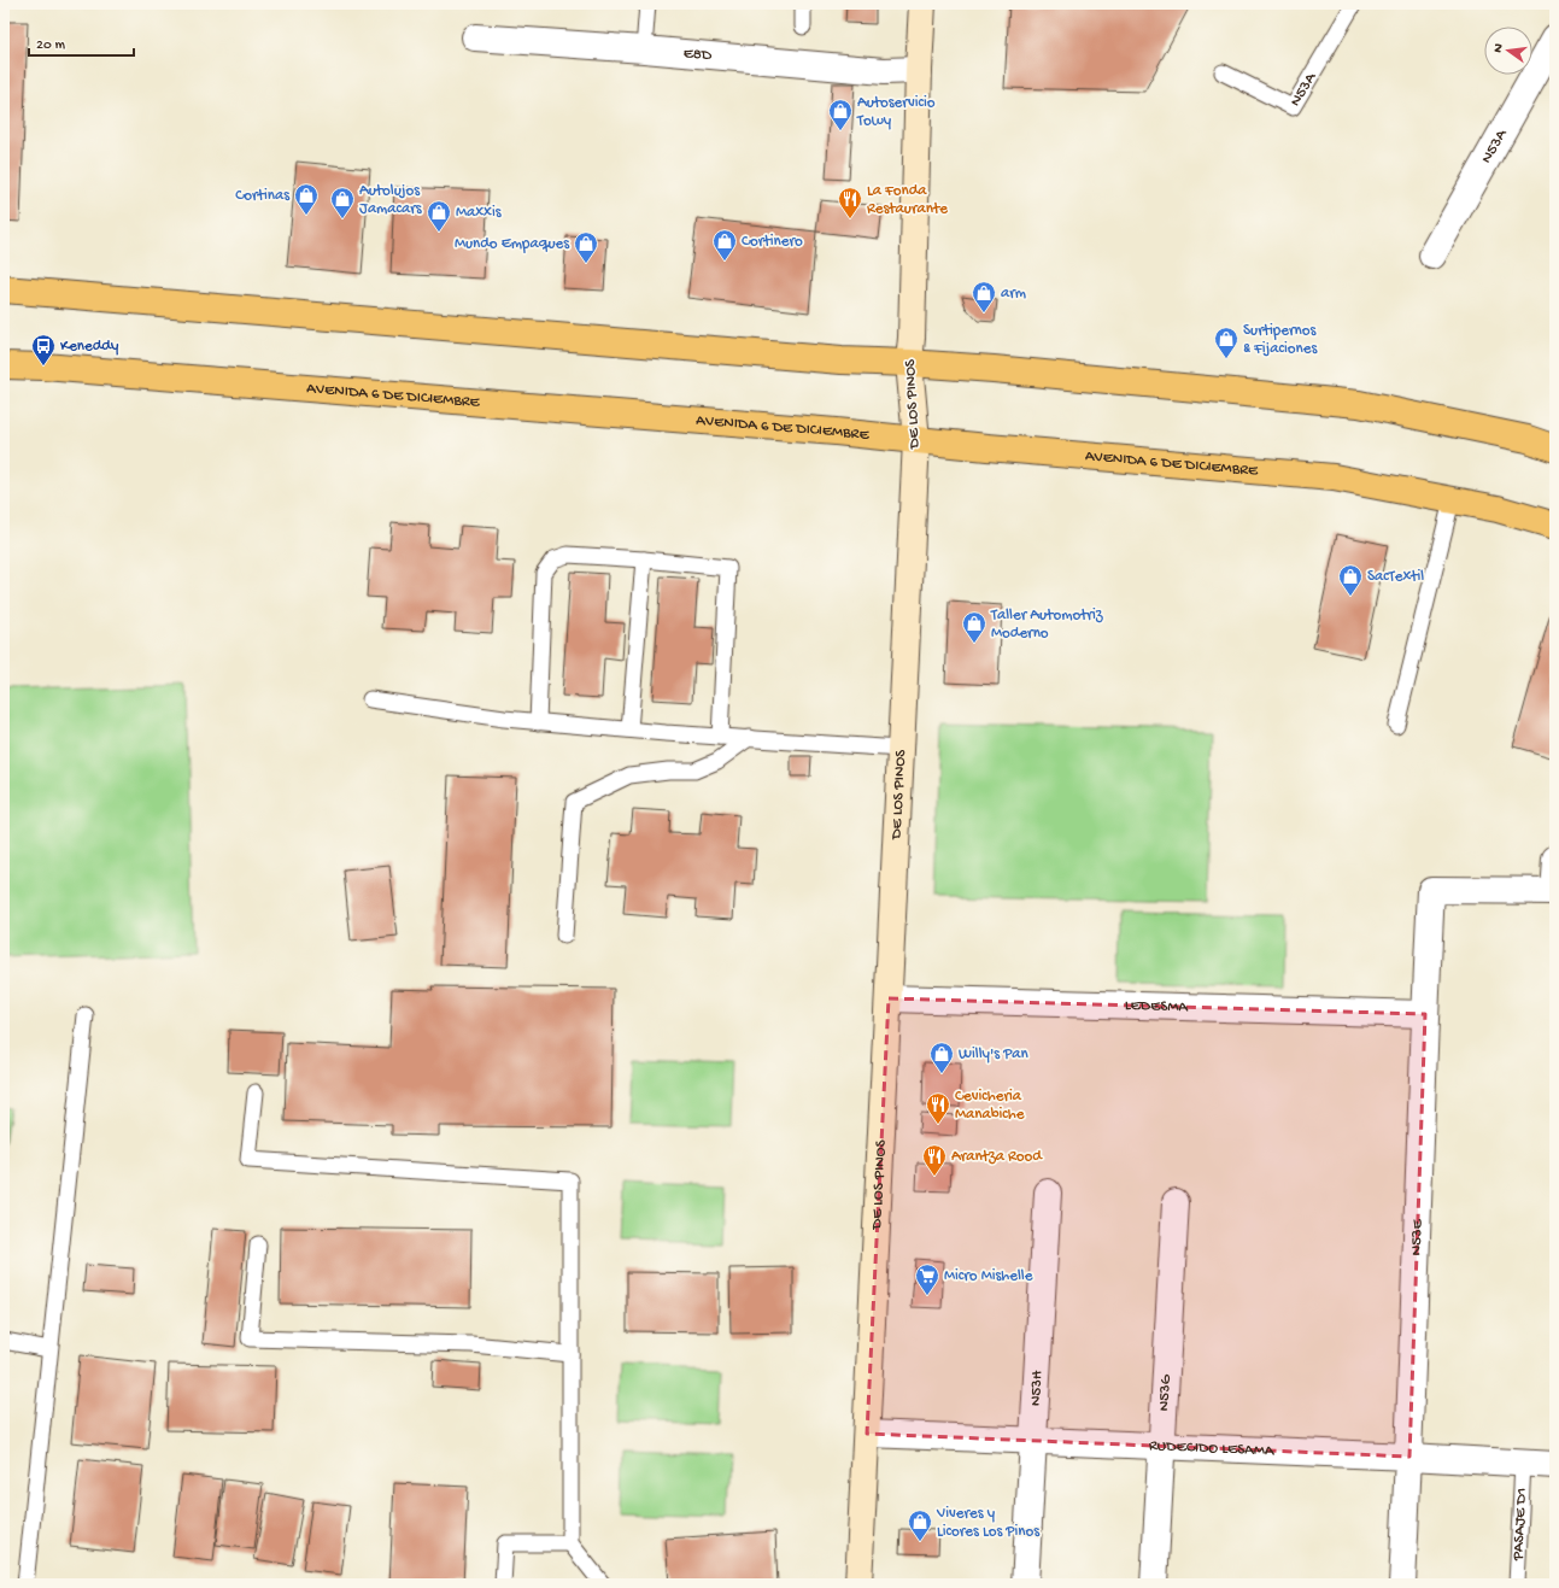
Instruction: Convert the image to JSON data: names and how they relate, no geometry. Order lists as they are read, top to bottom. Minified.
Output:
{"streets":{"main road":["AVENIDA 6 DE DICIEMBRE"],"street":["E8D","N53A","DE LOS PINOS","LEDESMA","N53E","N53H","N53G","RUDECIDO LESAMA"],"lane":["PASAJE D1"]},"crossings":[["E8D","DE LOS PINOS"],["AVENIDA 6 DE DICIEMBRE","DE LOS PINOS"],["DE LOS PINOS","LEDESMA"],["DE LOS PINOS","RUDECIDO LESAMA"],["LEDESMA","N53E"],["N53E","RUDECIDO LESAMA"],["N53H","RUDECIDO LESAMA"],["N53G","RUDECIDO LESAMA"],["RUDECIDO LESAMA","PASAJE D1"]],"places":{"shop":["Autoservicio Towy","Cortinas","Autolujos Jamacars","Maxxis","Cortinero","Mundo Empaques","arm","Surtipernos & Fijaciones","SacTextil","Taller Automotriz Moderno","Willy's Pan","Viveres y Licores Los Pinos"],"restaurant":["La Fonda Restaurante","Cevicheria Manabiche","Arantza Rood"],"bus stop":["Keneddy"],"supermarket":["Micro Mishelle"]},"scale_bar":"20 m","north":"left"}
